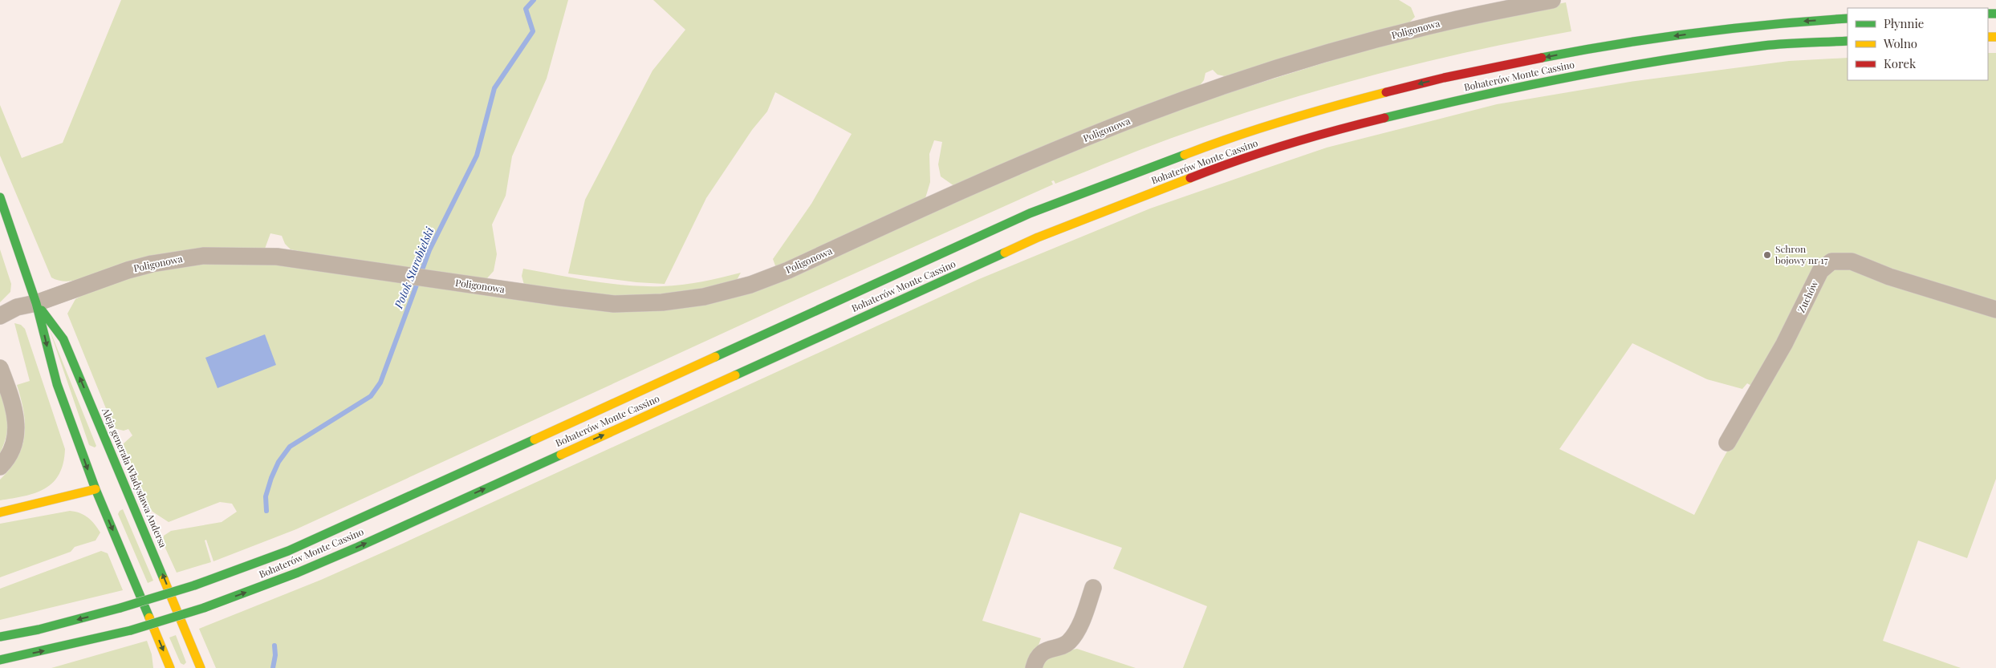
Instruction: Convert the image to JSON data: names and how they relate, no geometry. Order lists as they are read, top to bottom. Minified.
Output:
{"streets":{"main road":["Bohaterów Monte Cassino","Aleja generała Władysława Andersa"],"street":["Poligonowa","Zuchów"]},"crossings":[["Poligonowa","Aleja generała Władysława Andersa"]],"water":["Potok Starobielski"],"places":["Schron bojowy nr 17"],"legend":["Płynnie","Wolno","Korek"]}
